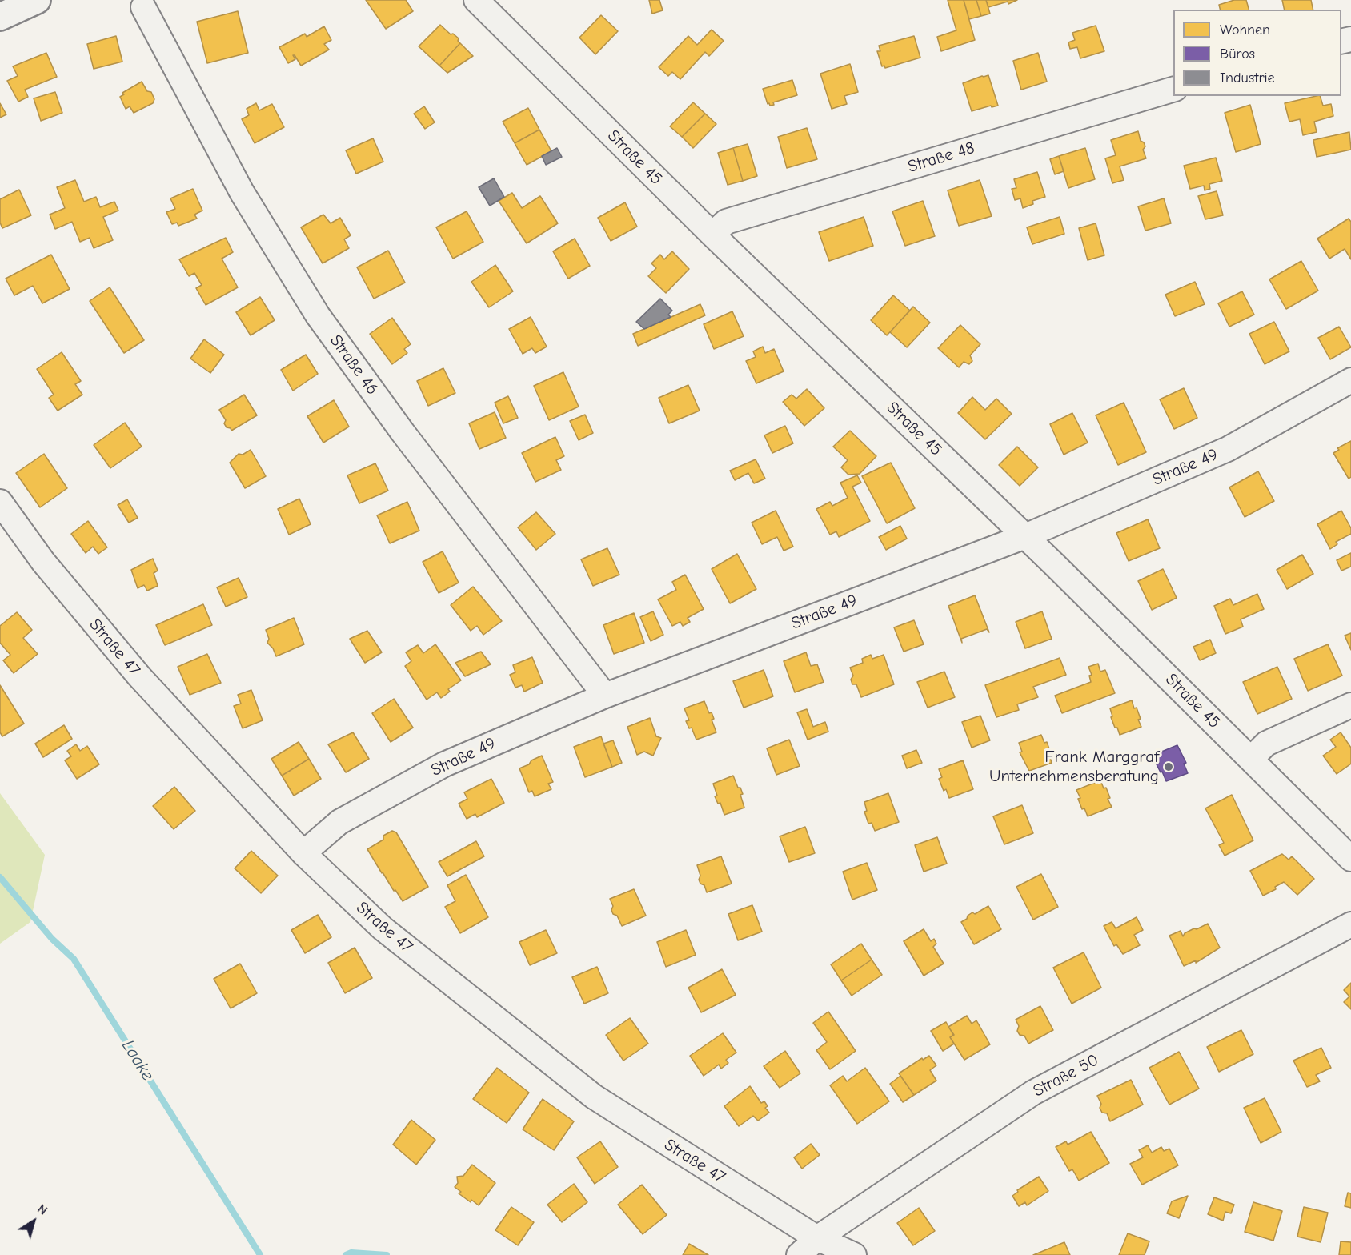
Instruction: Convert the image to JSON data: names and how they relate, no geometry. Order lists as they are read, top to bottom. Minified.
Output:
{"streets":{"street":["Straße 45","Straße 48","Straße 46","Straße 49","Straße 47","Straße 50"]},"crossings":[["Straße 45","Straße 48"],["Straße 45","Straße 49"],["Straße 46","Straße 49"],["Straße 49","Straße 47"],["Straße 47","Straße 50"]],"water":["Laake"],"places":["Frank Marggraf Unternehmensberatung"],"legend":["Wohnen","Büros","Industrie"],"north":"top right"}
